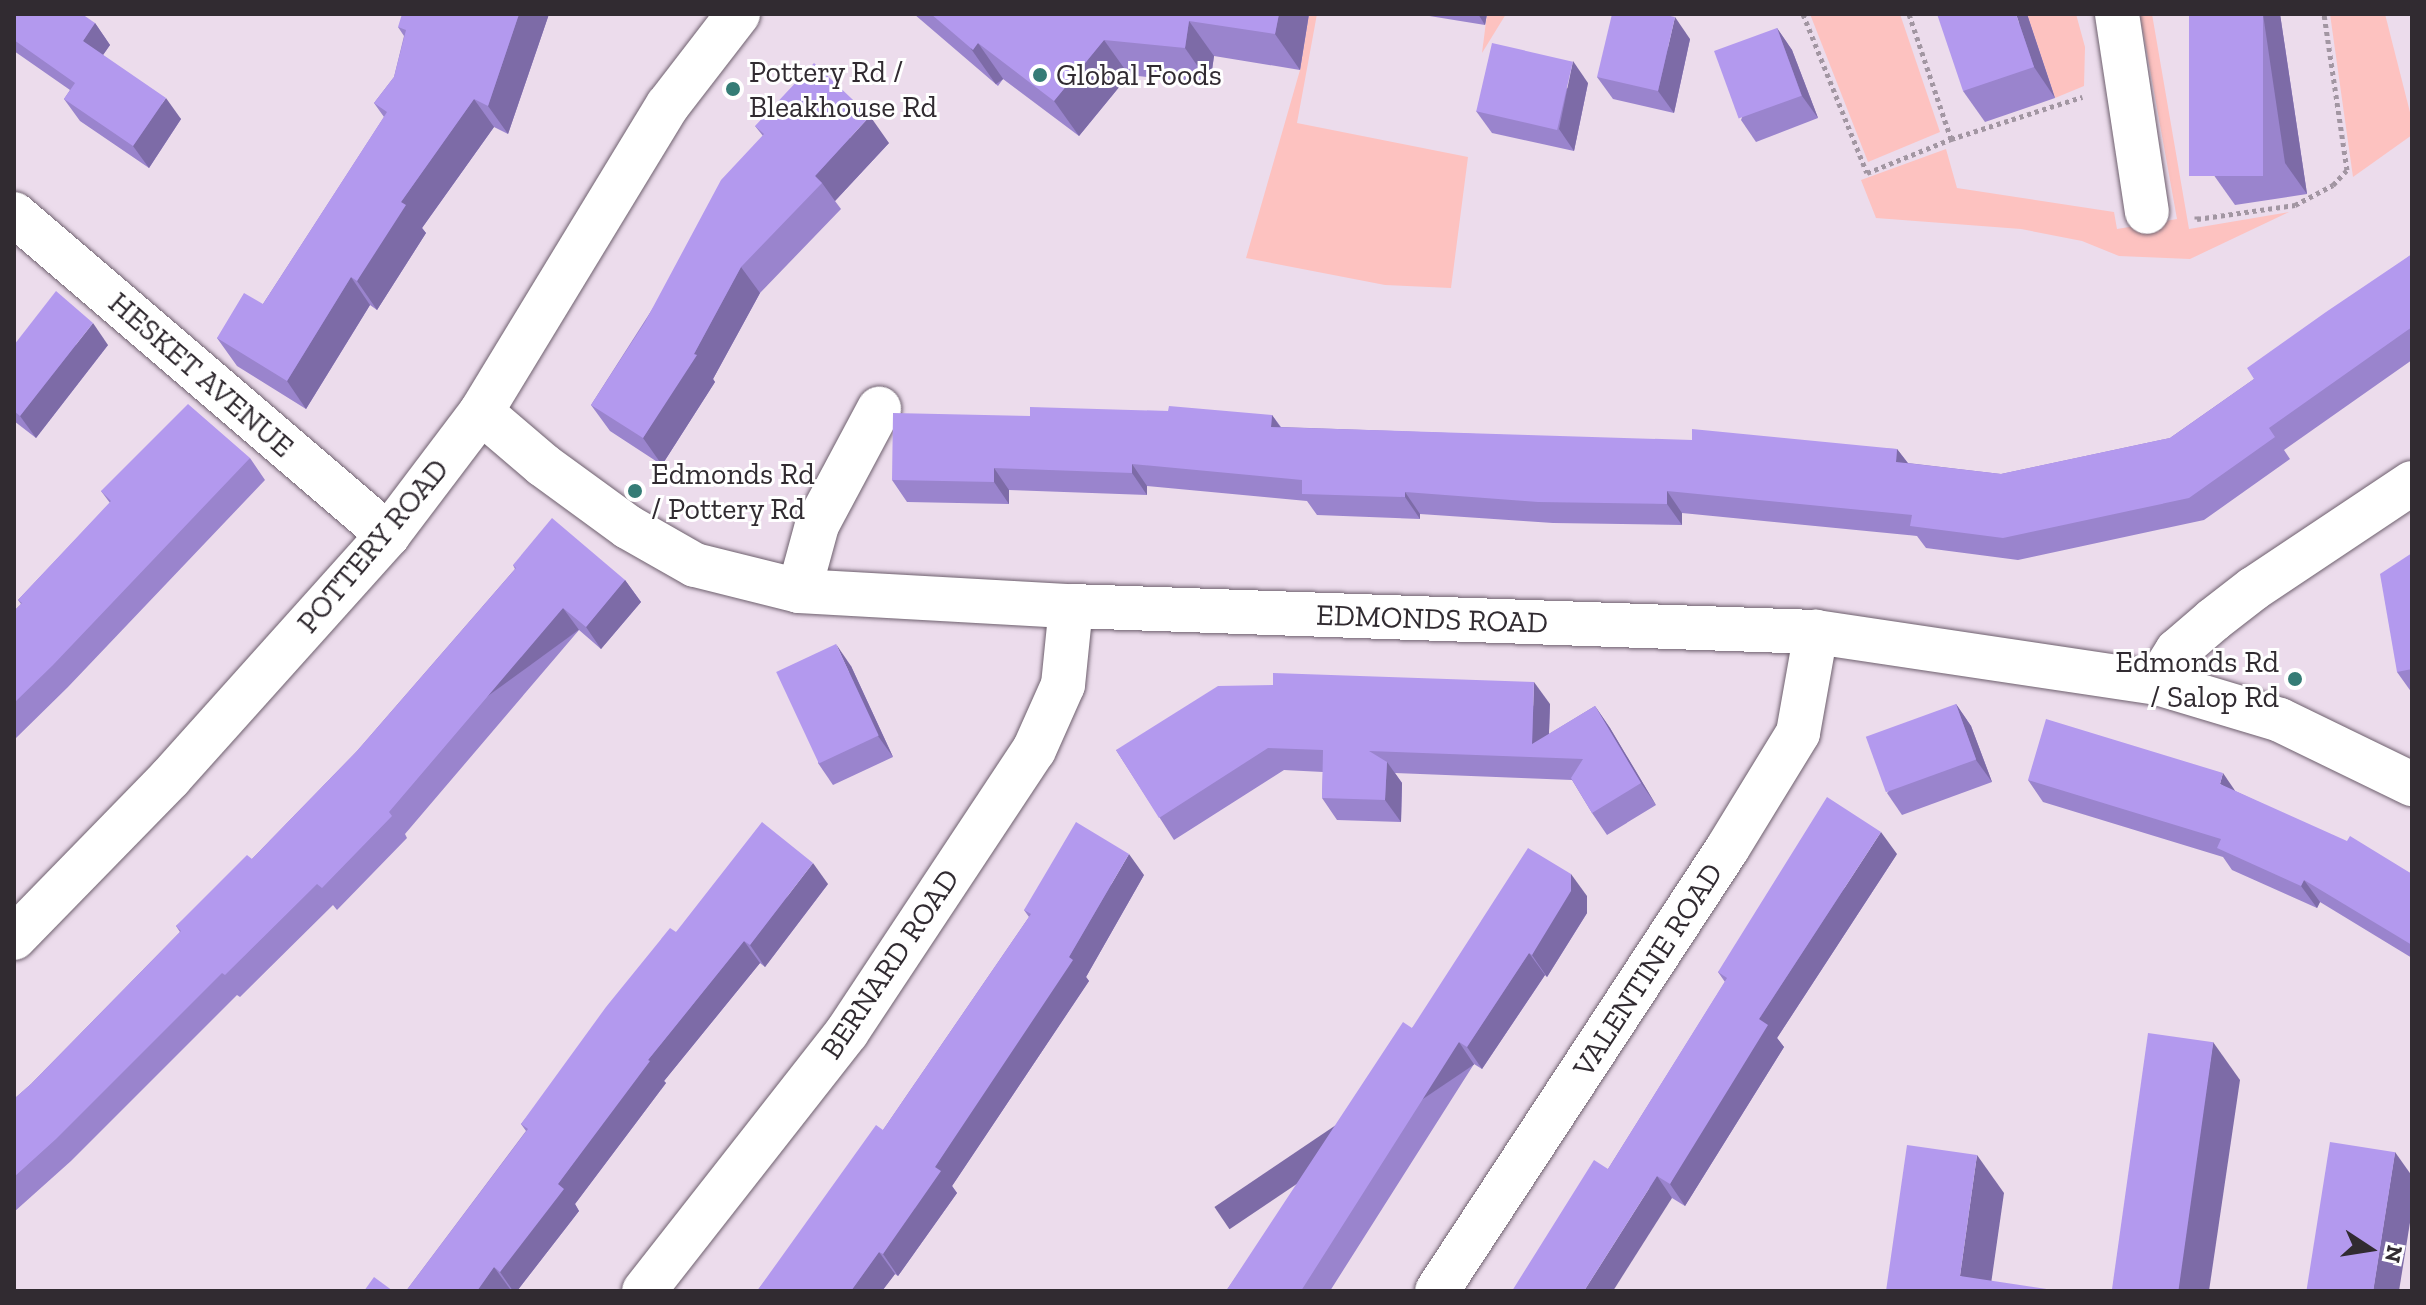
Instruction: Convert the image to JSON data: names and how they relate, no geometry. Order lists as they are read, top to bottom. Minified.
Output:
{"streets":{"street":["HESKET AVENUE","POTTERY ROAD","EDMONDS ROAD","BERNARD ROAD","VALENTINE ROAD"]},"crossings":[["HESKET AVENUE","POTTERY ROAD"],["POTTERY ROAD","EDMONDS ROAD"],["EDMONDS ROAD","BERNARD ROAD"],["EDMONDS ROAD","VALENTINE ROAD"]],"places":["Global Foods","Pottery Rd / Bleakhouse Rd","Edmonds Rd / Pottery Rd","Edmonds Rd / Salop Rd"],"north":"right"}
